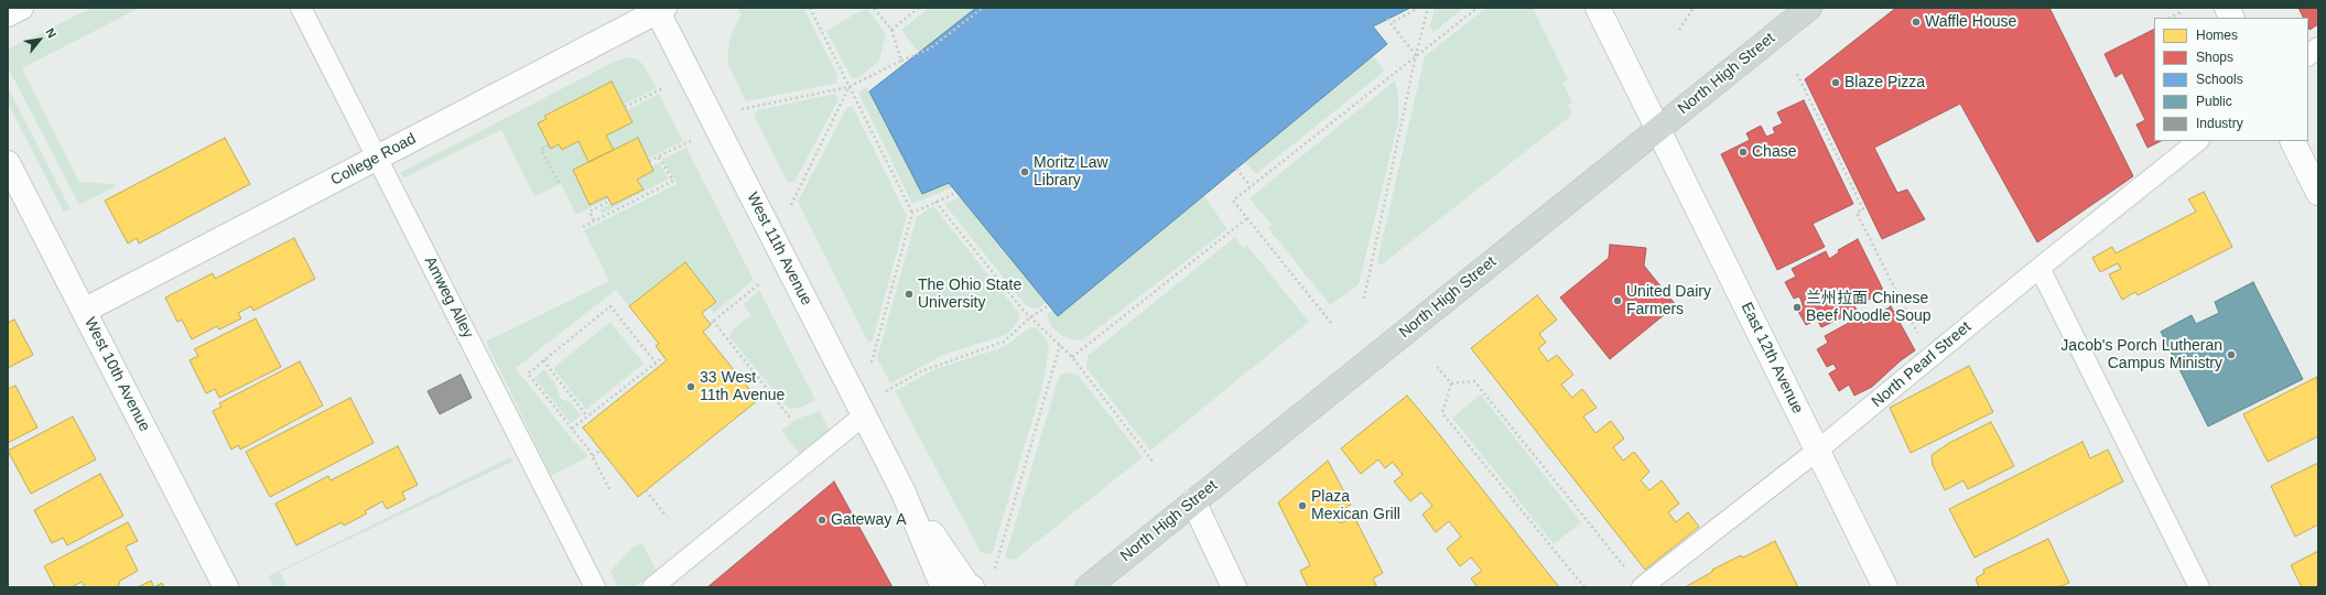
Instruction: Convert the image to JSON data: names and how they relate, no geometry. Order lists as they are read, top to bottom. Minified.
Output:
{"streets":{"main road":["North High Street"],"street":["College Road","West 11th Avenue","East 12th Avenue","West 10th Avenue"],"lane":["Amweg Alley","North Pearl Street"]},"crossings":[["North High Street","East 12th Avenue"],["College Road","West 11th Avenue"],["College Road","Amweg Alley"],["College Road","West 10th Avenue"],["East 12th Avenue","North Pearl Street"]],"places":["Waffle House","Blaze Pizza","Chase","Moritz Law Library","The Ohio State University","United Dairy Farmers","兰州拉面 Chinese Beef Noodle Soup","Jacob's Porch Lutheran Campus Ministry","33 West 11th Avenue","Plaza Mexican Grill","Gateway A"],"legend":["Homes","Shops","Schools","Public","Industry"],"north":"top right"}
